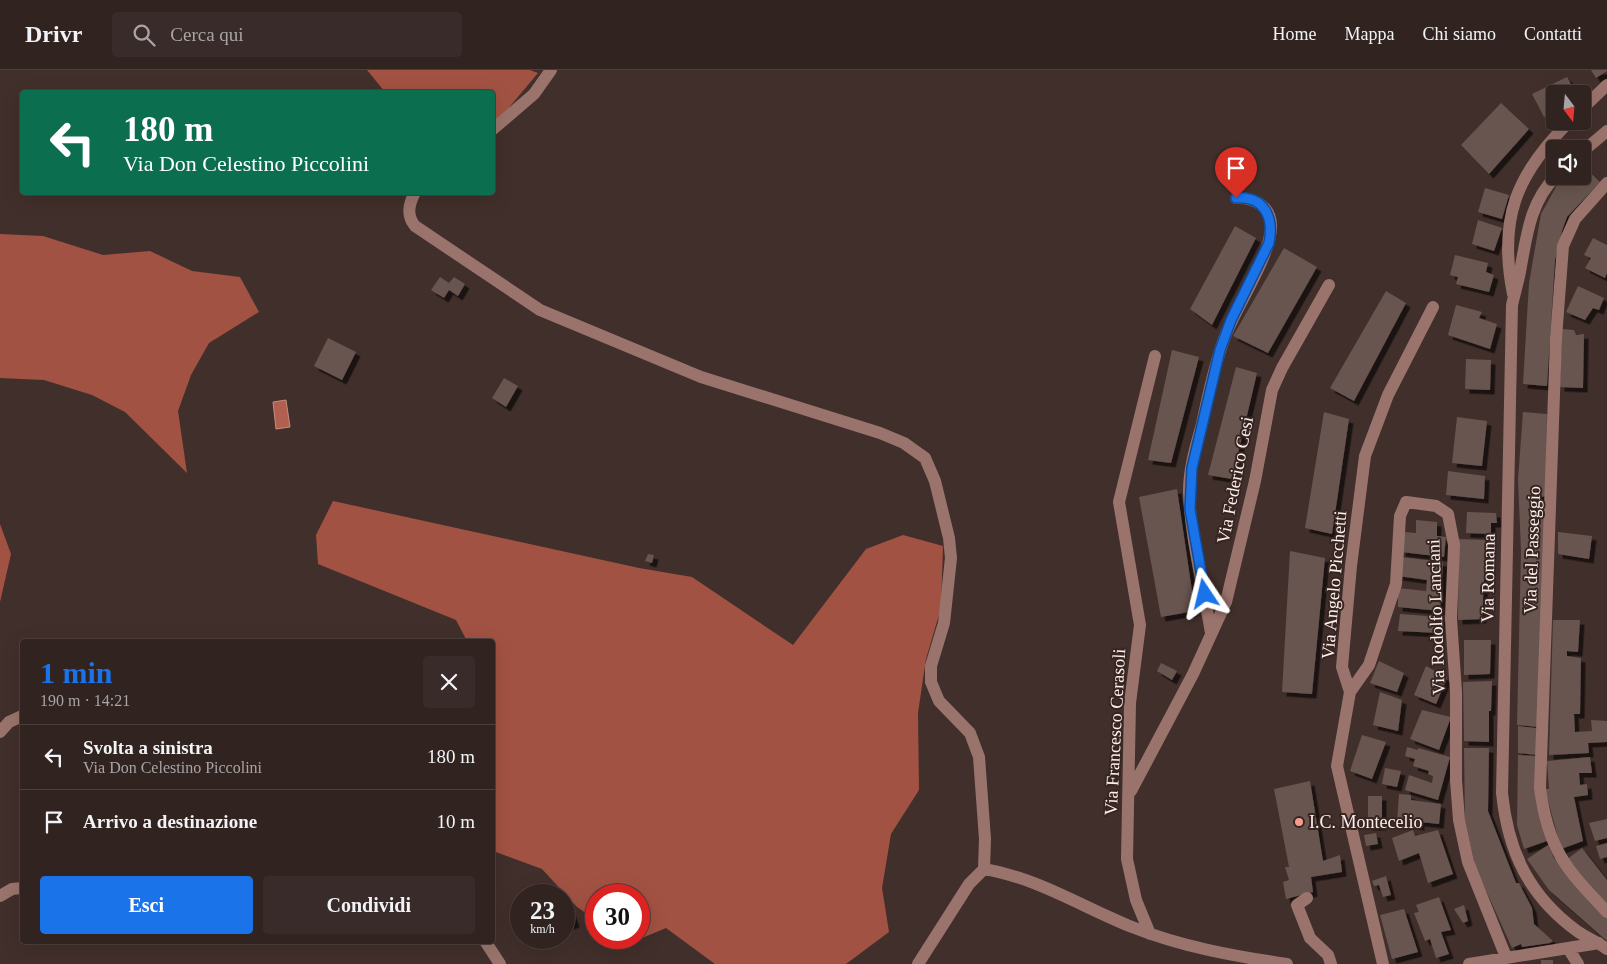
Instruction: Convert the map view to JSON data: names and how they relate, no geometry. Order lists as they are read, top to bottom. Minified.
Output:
{"streets":{"street":["Via Federico Cesi","Via del Passeggio","Via Romana","Via Angelo Picchetti","Via Rodolfo Lanciani","Via Francesco Cerasoli"]},"crossings":[["Via Federico Cesi","Via Francesco Cerasoli"],["Via Angelo Picchetti","Via Rodolfo Lanciani"]],"places":["I.C. Montecelio"],"north":"bottom","page":{"header":"Drivr","search":"Cerca qui","nav":["Home","Mappa","Chi siamo","Contatti"],"turn":["180 m","Via Don Celestino Piccolini"],"heading":["1 min","190 m · 14:21"],"list":[{"name":"Svolta a sinistra","note":"Via Don Celestino Piccolini","value":"180 m"},{"name":"Arrivo a destinazione","value":"10 m"}],"buttons":["Esci","Condividi"],"speed":"23 km/h","limit":"30"}}
